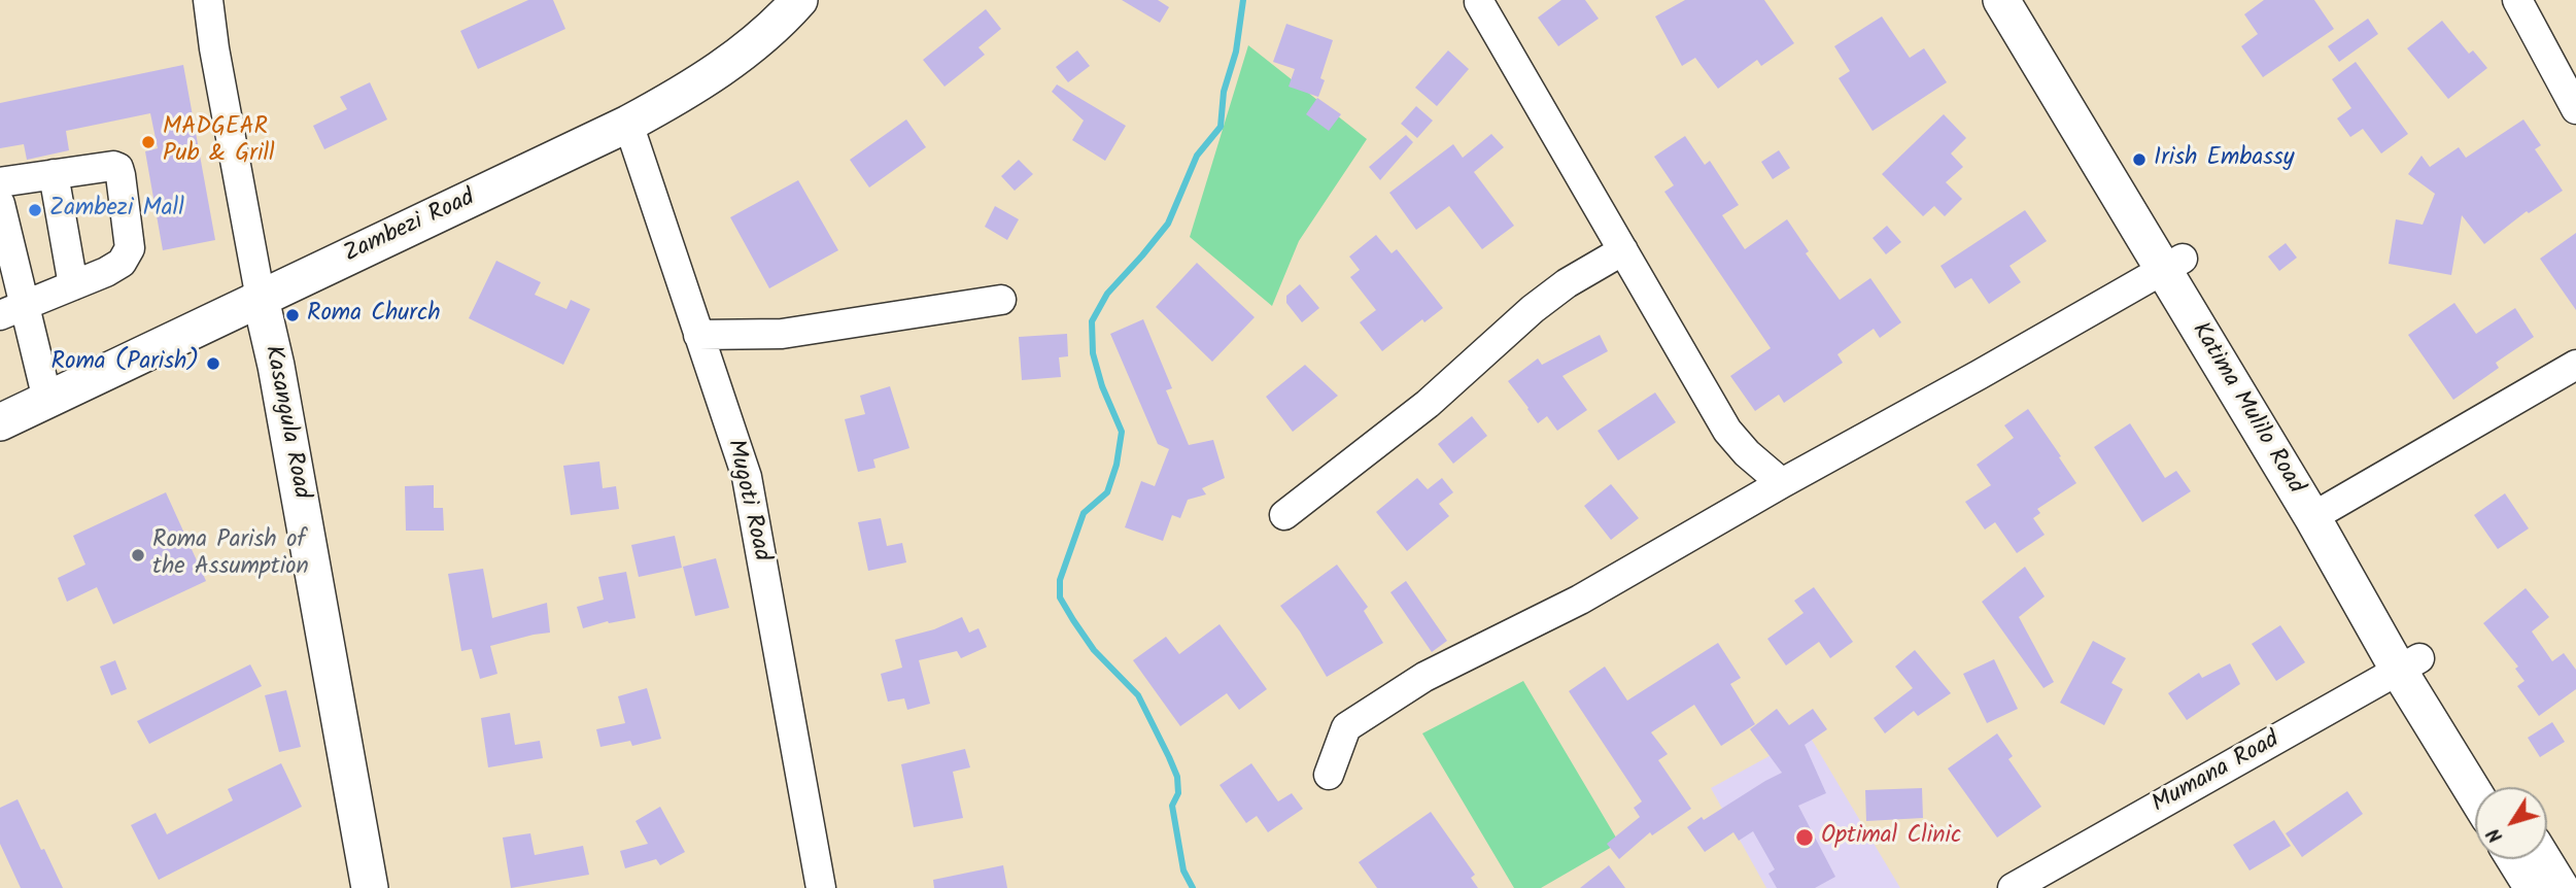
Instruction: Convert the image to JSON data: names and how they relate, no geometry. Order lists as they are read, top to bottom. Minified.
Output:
{"streets":{"main road":["Zambezi Road","Katima Mulilo Road","Kasangula Road"],"street":["Mugoti Road","Mumana Road"]},"crossings":[["Zambezi Road","Kasangula Road"],["Zambezi Road","Mugoti Road"],["Katima Mulilo Road","Mumana Road"]],"places":["MADGEAR Pub & Grill","Irish Embassy","Zambezi Mall","Roma Church","Roma (Parish)","Roma Parish of the Assumption","Optimal Clinic"],"north":"bottom left"}
